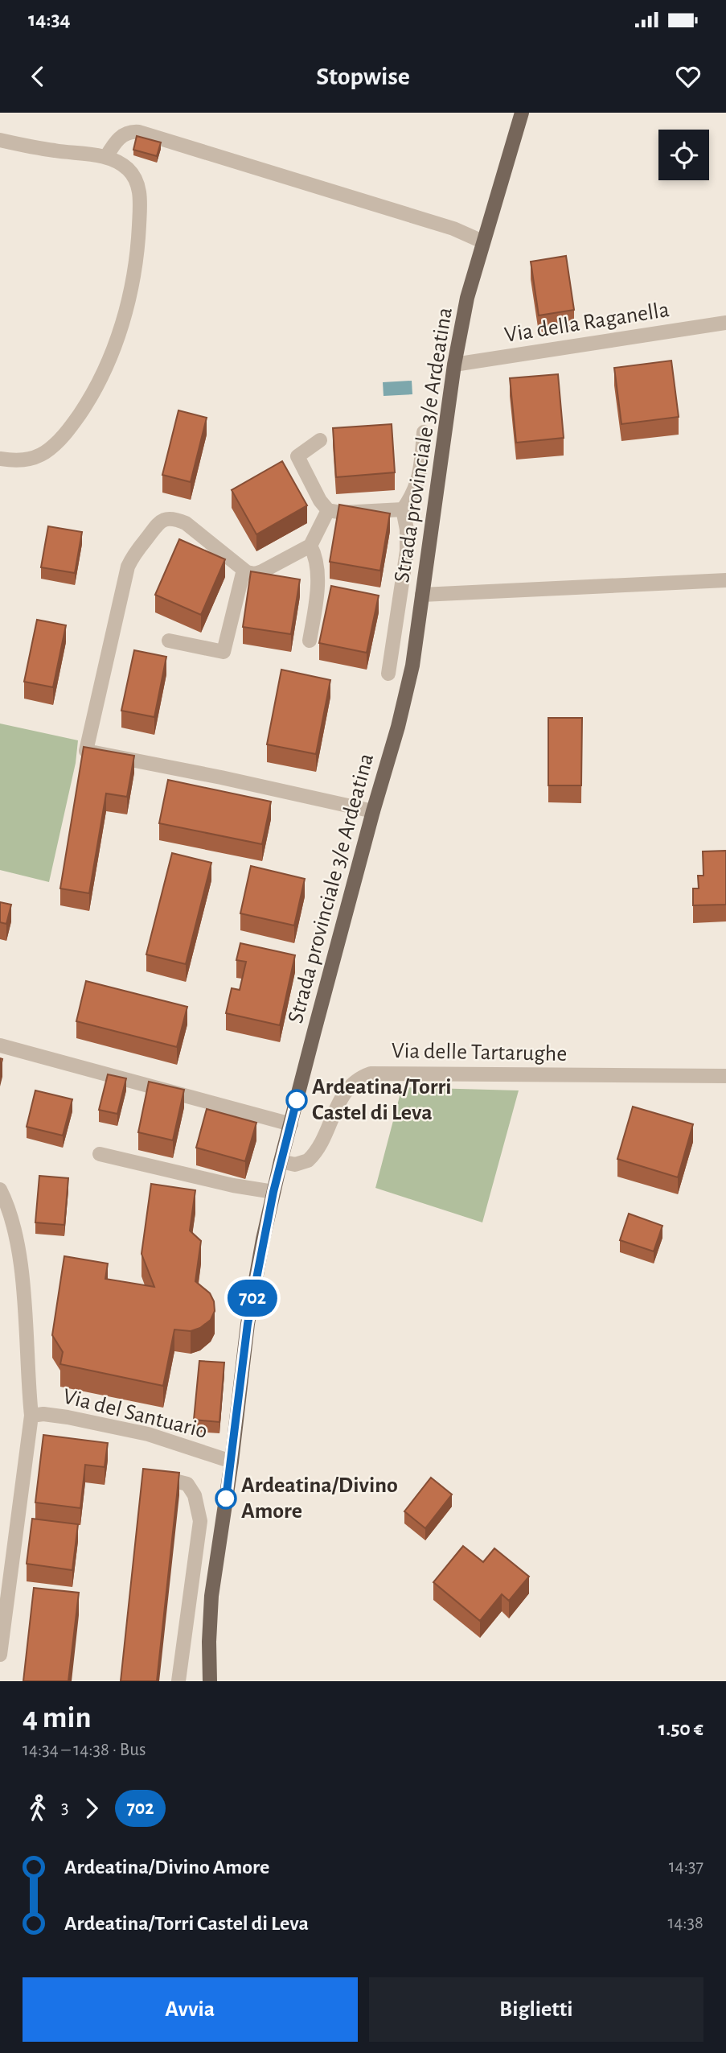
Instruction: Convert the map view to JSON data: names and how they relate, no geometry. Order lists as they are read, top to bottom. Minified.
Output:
{"streets":{"main road":["Strada provinciale 3/e Ardeatina"],"street":["Via della Raganella","Via delle Tartarughe","Via del Santuario"]},"crossings":[["Via della Raganella","Strada provinciale 3/e Ardeatina"],["Strada provinciale 3/e Ardeatina","Via delle Tartarughe"],["Strada provinciale 3/e Ardeatina","Via del Santuario"]],"places":["Ardeatina/Torri Castel di Leva","Ardeatina/Divino Amore"],"lines":["bus line 702"],"page":{"status":"14:34","header":"Stopwise","on_map":"702","heading":["4 min","14:34 – 14:38 · Bus","1.50 €"],"legs":["3","702"],"list":[{"name":"Ardeatina/Divino Amore","value":"14:37"},{"name":"Ardeatina/Torri Castel di Leva","value":"14:38"}],"buttons":["Avvia","Biglietti"]}}
